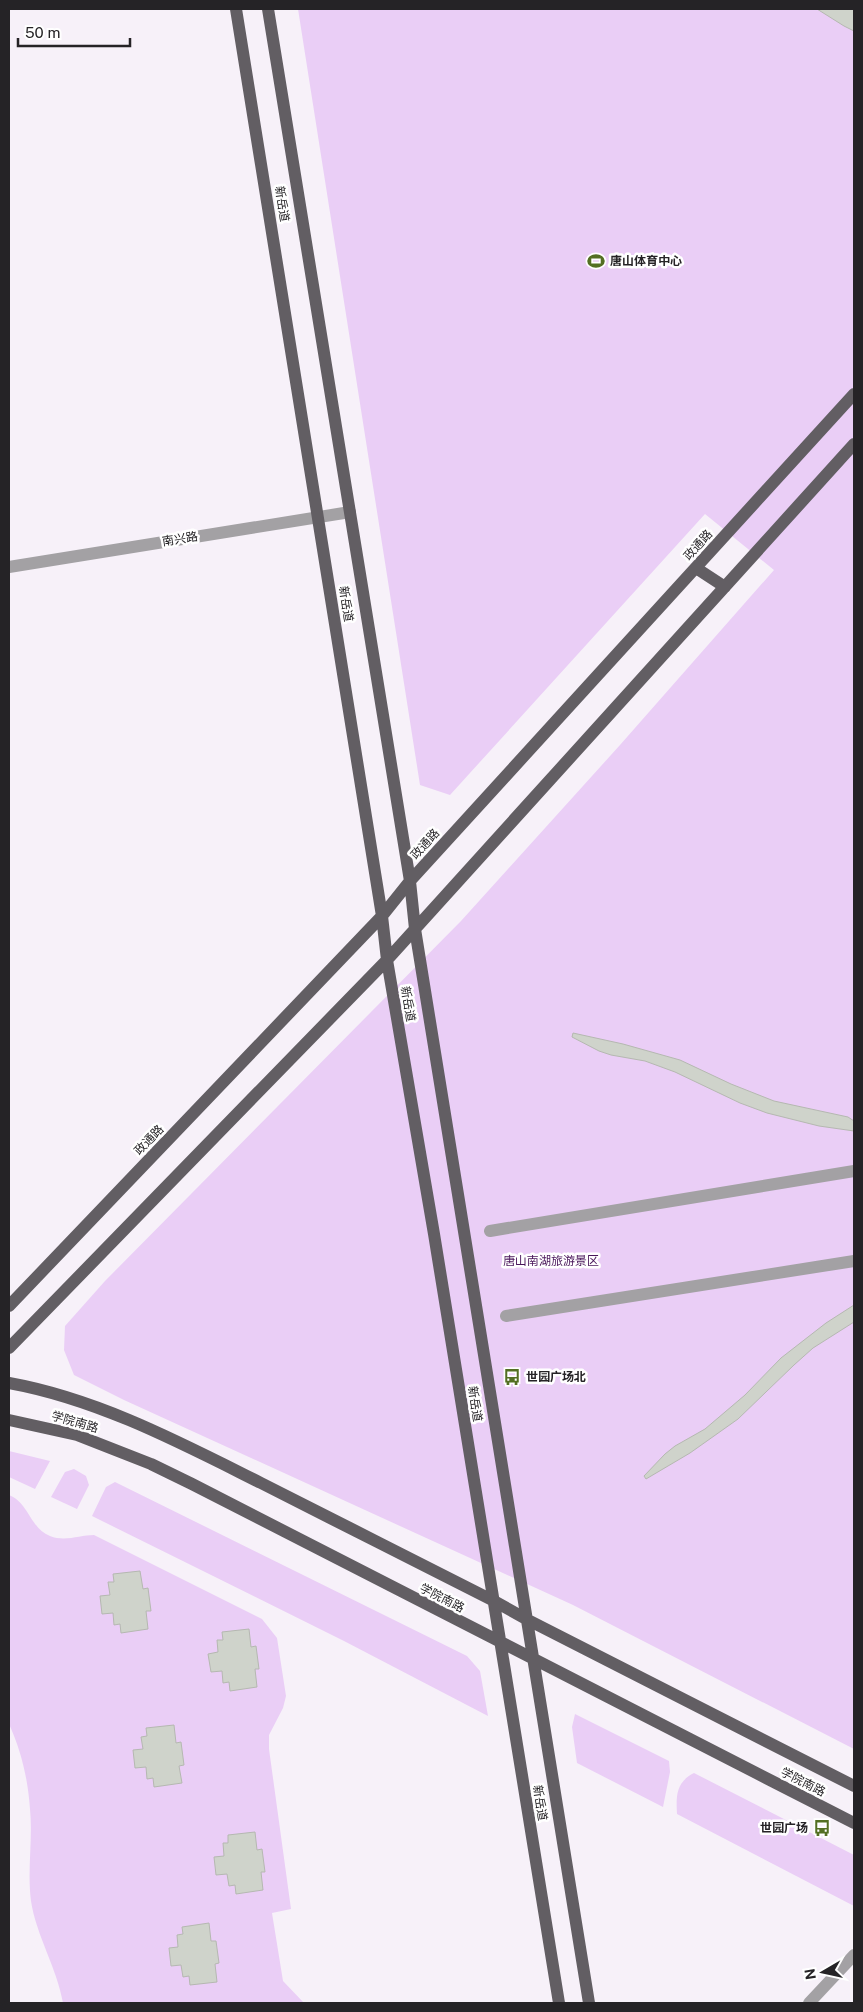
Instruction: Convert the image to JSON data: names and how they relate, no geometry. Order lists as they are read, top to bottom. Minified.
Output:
{"streets":{"main road":["新岳道","政通路","学院南路"],"street":["南兴路"]},"crossings":[["新岳道","南兴路"],["新岳道","政通路"],["新岳道","学院南路"]],"parks":["唐山南湖旅游景区"],"places":{"sports":["唐山体育中心"],"bus stop":["世园广场北","世园广场"]},"scale_bar":"50 m","north":"left"}
